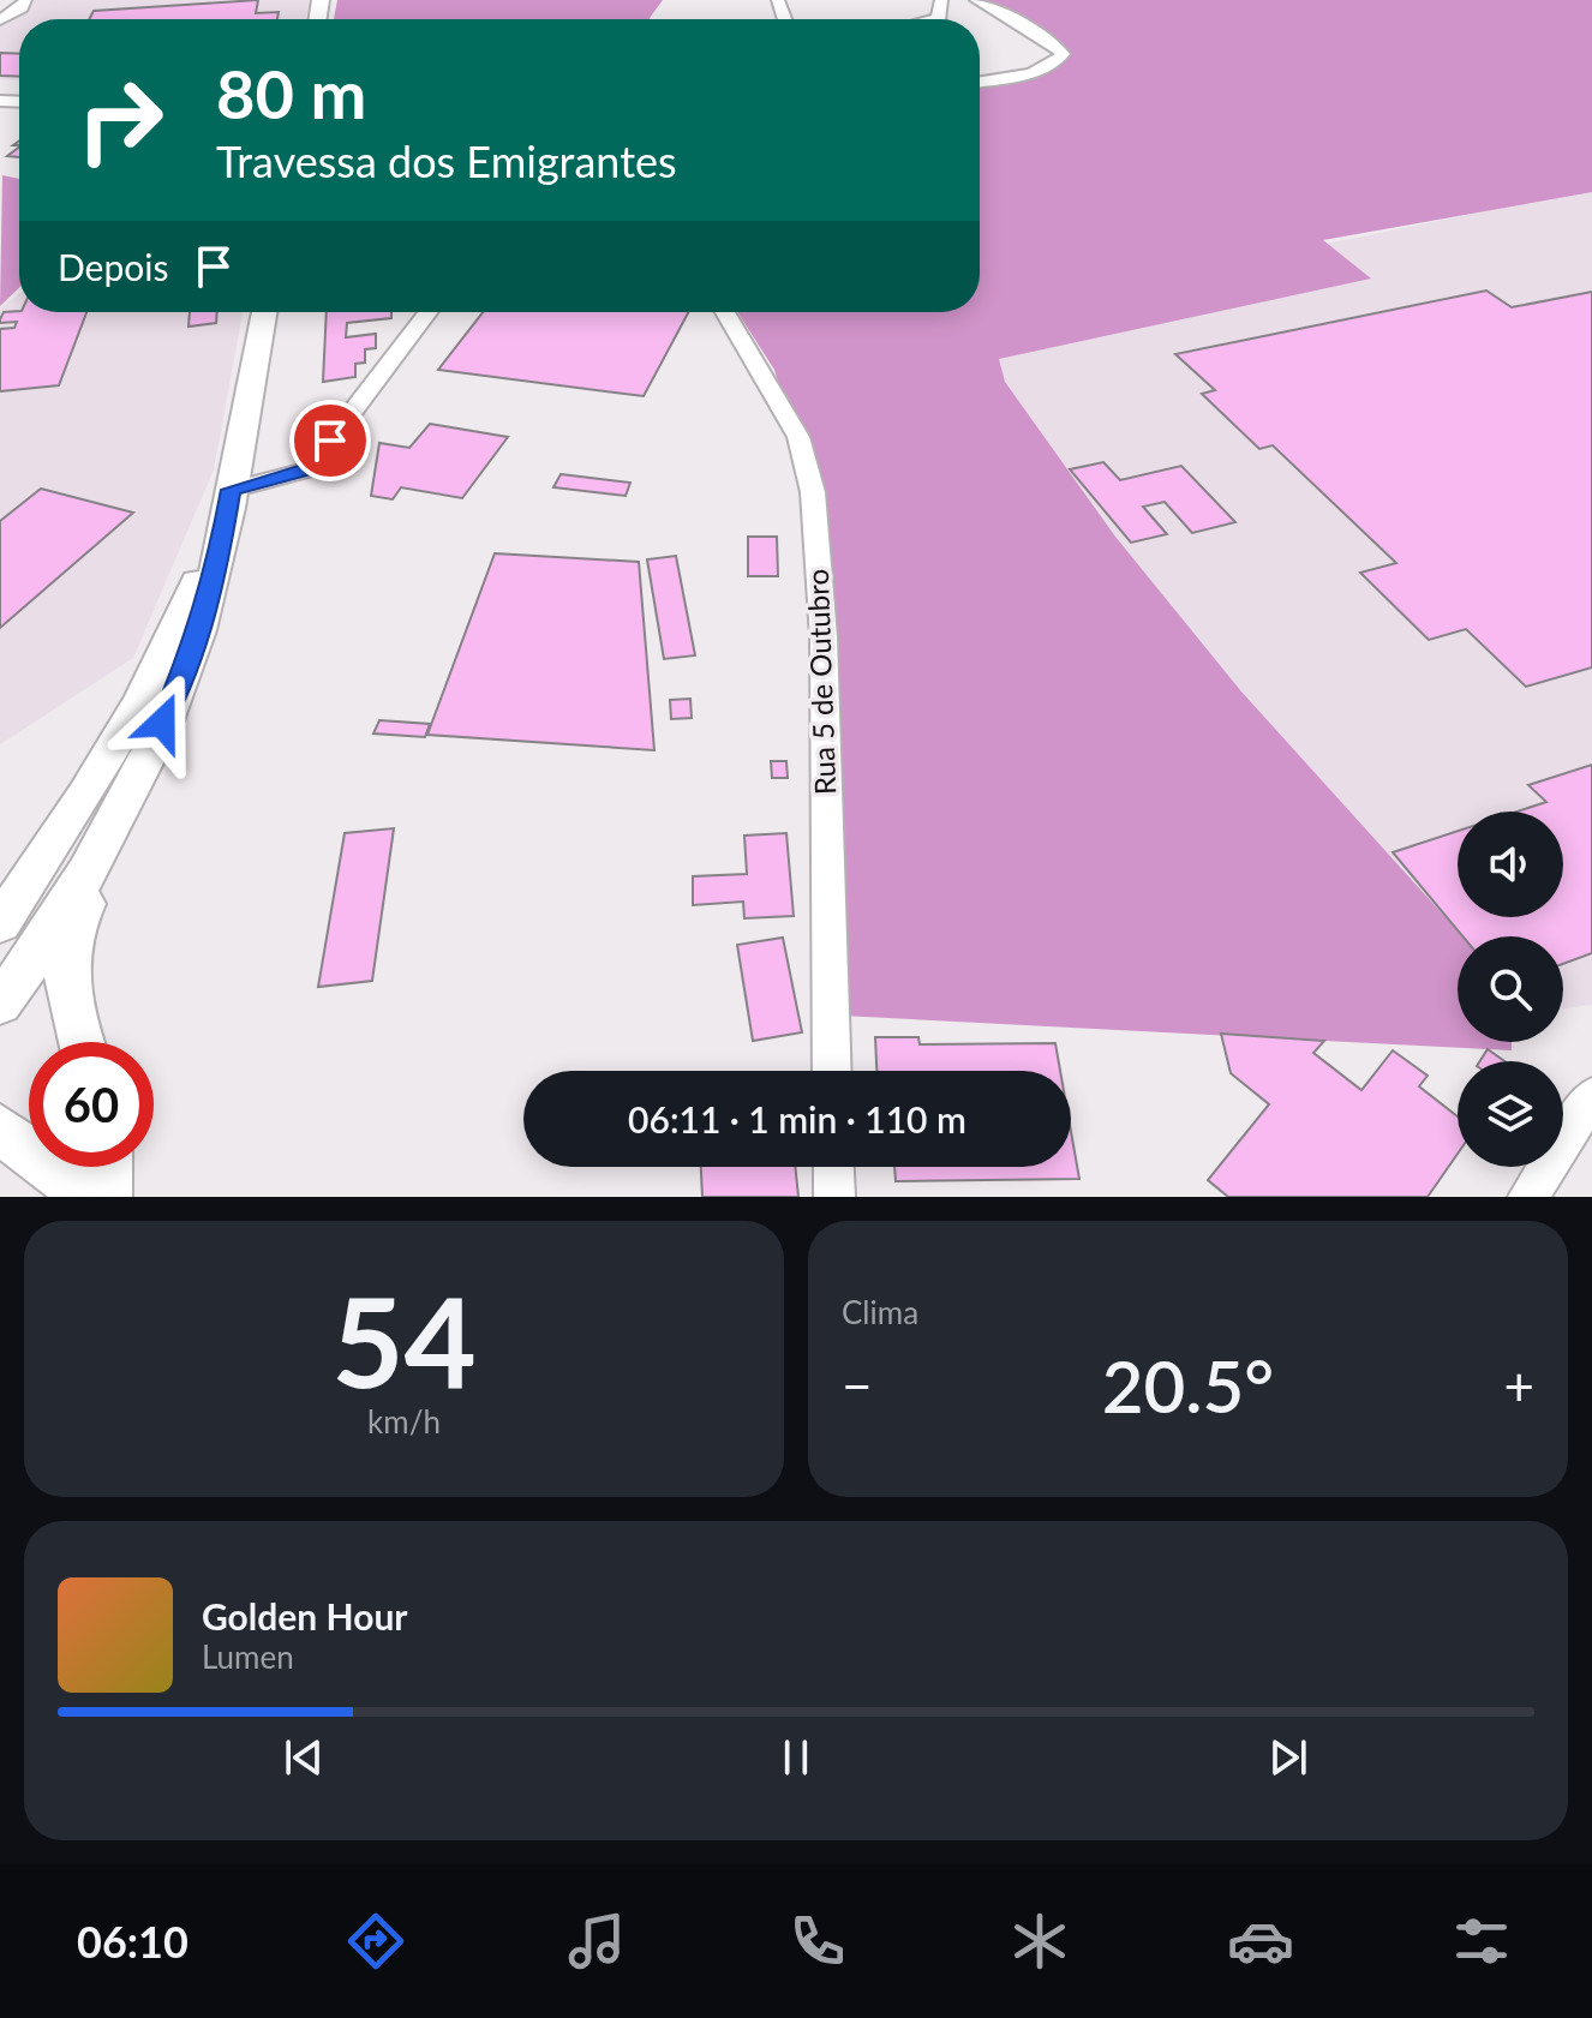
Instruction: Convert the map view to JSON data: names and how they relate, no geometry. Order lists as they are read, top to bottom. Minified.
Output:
{"streets":{"street":["Rua 5 de Outubro"]},"page":{"turn":["80 m","Travessa dos Emigrantes"],"then":"Depois","limit":"60","trip":"06:11 · 1 min · 110 m","tile":[["54","km/h"],"Clima"],"heat":["−","20.5°","+"],"song":["Golden Hour","Lumen"],"tabs":"06:10"}}
